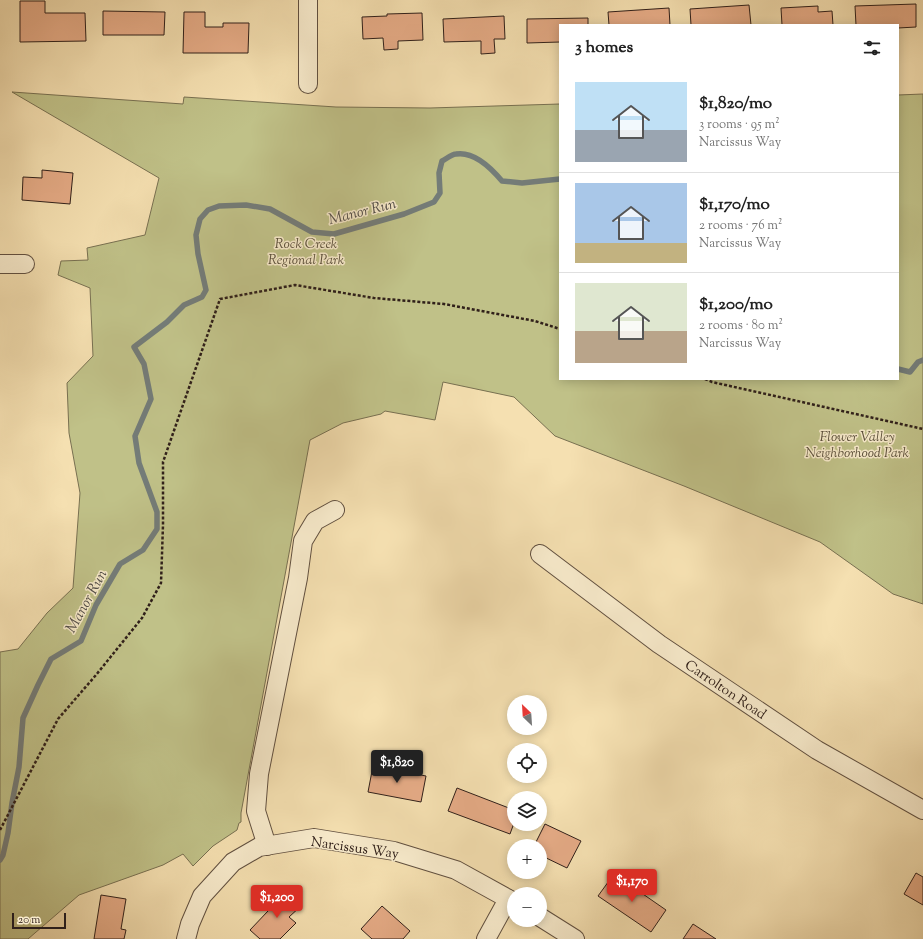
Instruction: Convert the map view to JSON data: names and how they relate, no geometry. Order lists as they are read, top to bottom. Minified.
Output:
{"streets":{"street":["Carrolton Road","Narcissus Way"]},"water":["Manor Run"],"parks":["Rock Creek Regional Park","Flower Valley Neighborhood Park"],"scale_bar":"20 m","north":"top left","page":{"heading":"3 homes","list":[{"name":"$1,820/mo","note":"3 rooms · 95 m² · Narcissus Way"},{"name":"$1,170/mo","note":"2 rooms · 76 m² · Narcissus Way"},{"name":"$1,200/mo","note":"2 rooms · 80 m² · Narcissus Way"}],"map_buttons":["+","−"],"price":["$1,820","$1,170","$1,200"],"scale":"20 m"}}
